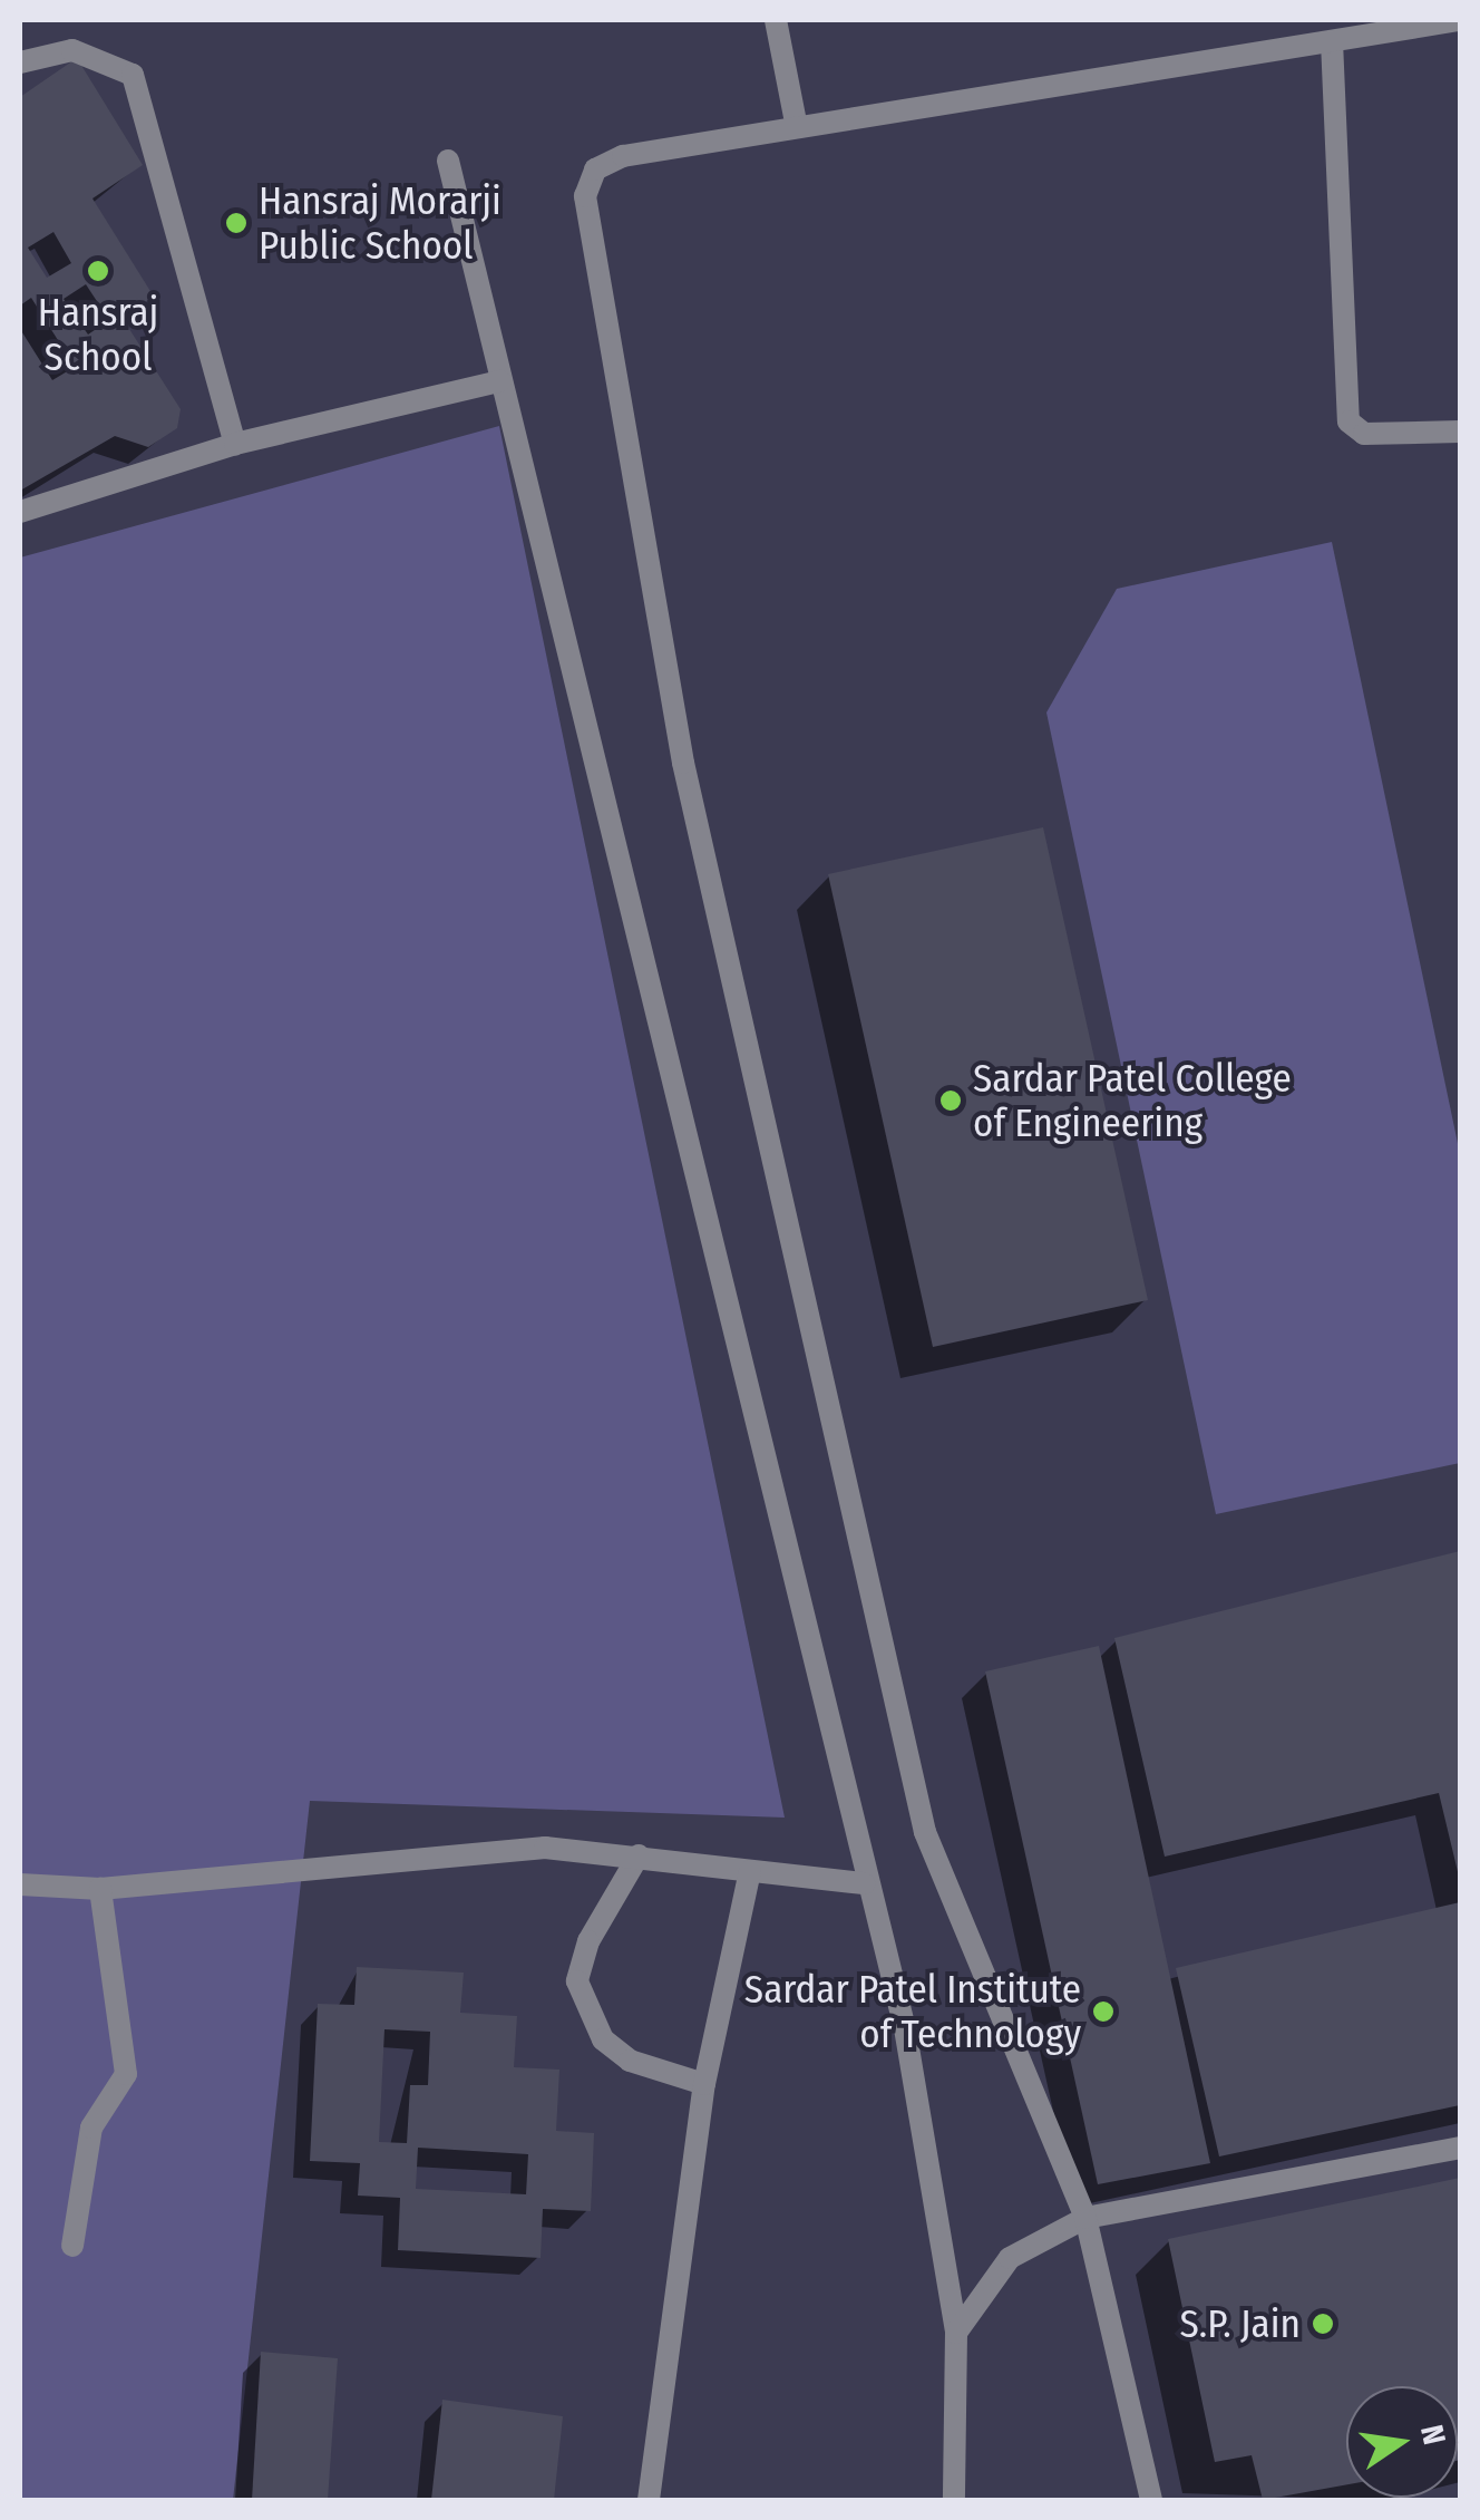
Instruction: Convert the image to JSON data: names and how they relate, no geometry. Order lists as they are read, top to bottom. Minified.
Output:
{"places":["Hansraj Morarji Public School","Hansraj School","Sardar Patel College of Engineering","Sardar Patel Institute of Technology","S.P. Jain"],"north":"right"}
